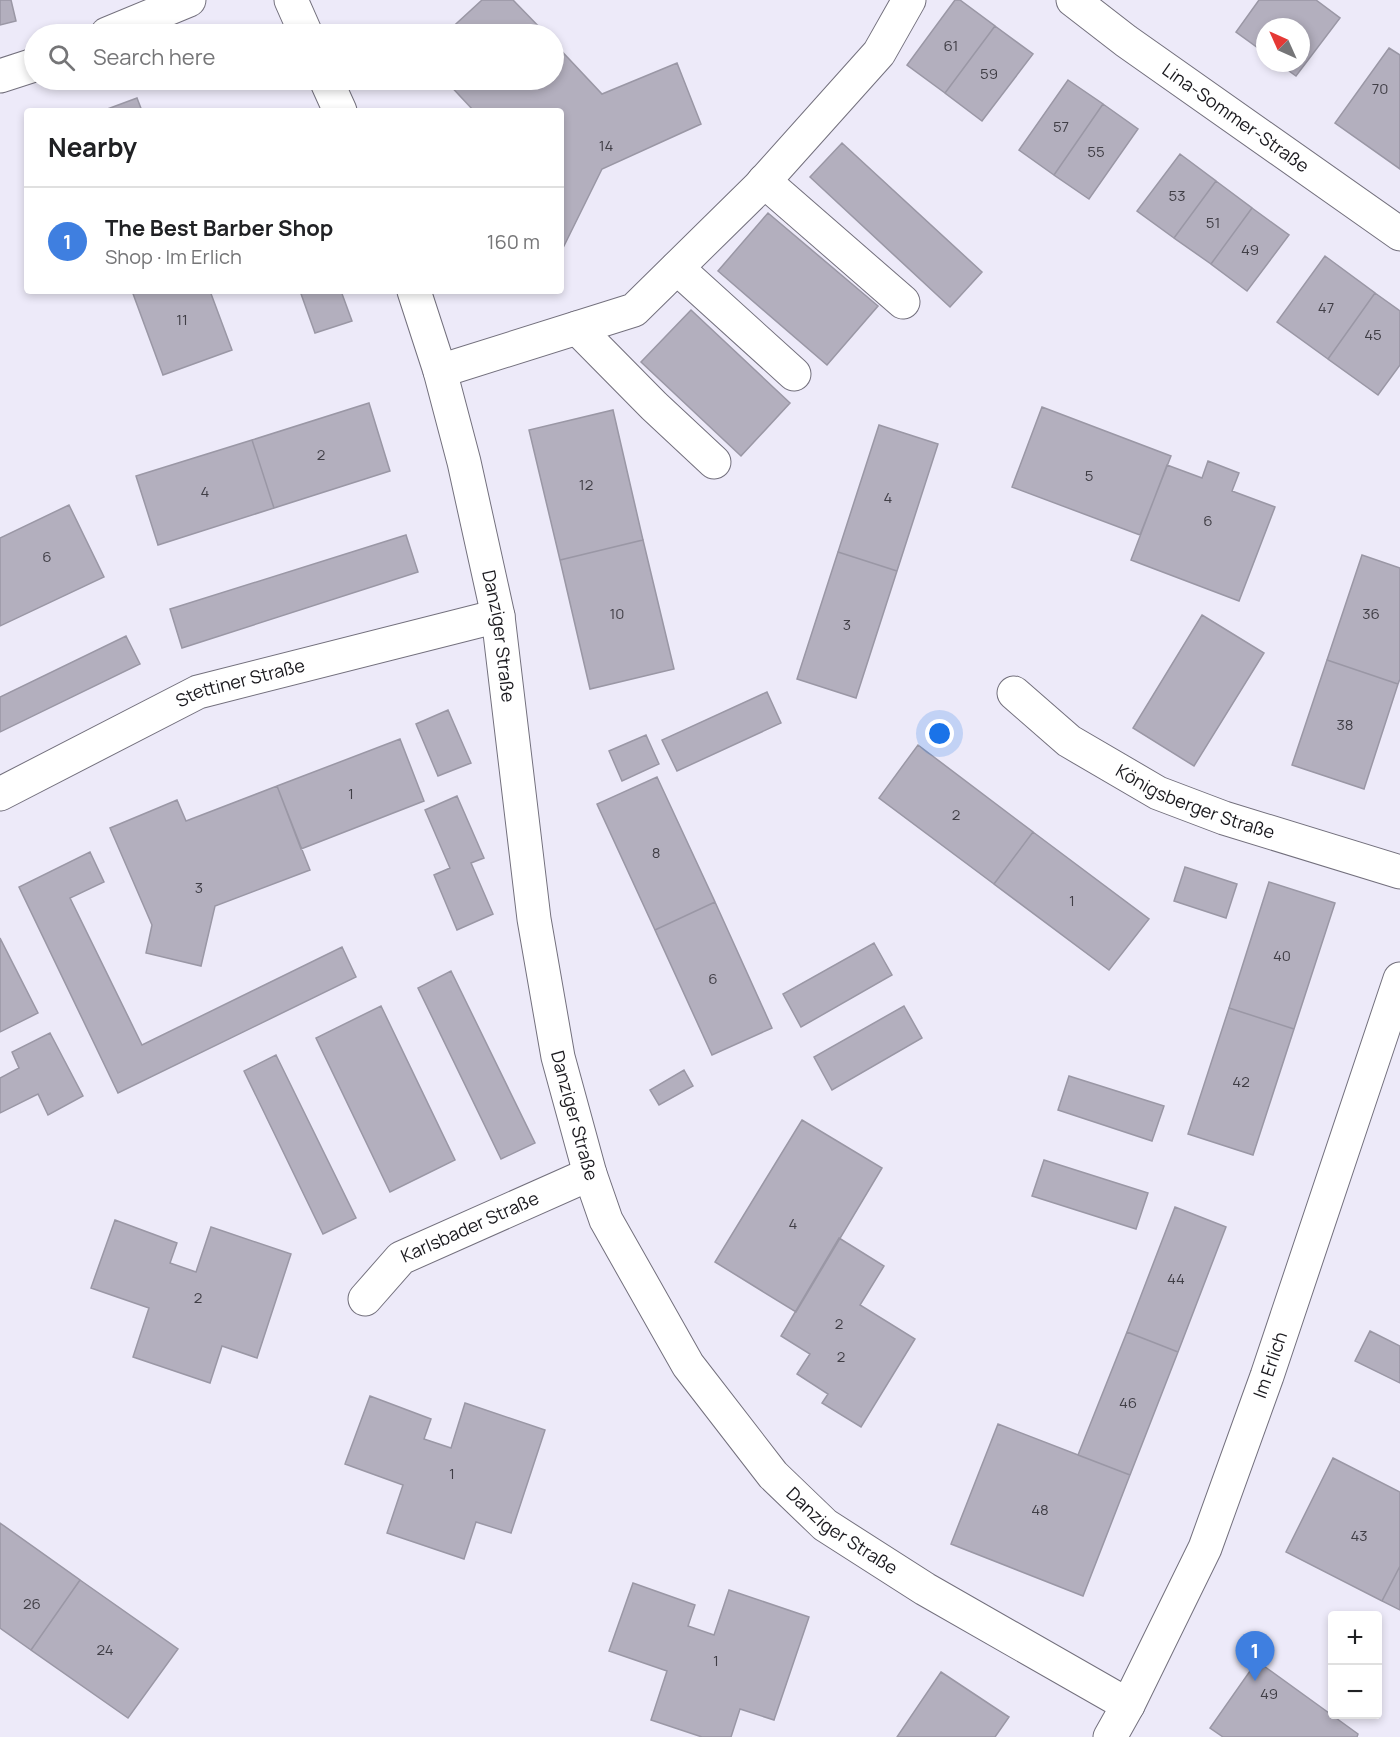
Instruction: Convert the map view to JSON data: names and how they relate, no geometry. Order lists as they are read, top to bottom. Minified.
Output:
{"streets":{"street":["Lina-Sommer-Straße","Danziger Straße","Stettiner Straße","Königsberger Straße","Karlsbader Straße","Im Erlich"]},"crossings":[["Danziger Straße","Stettiner Straße"],["Danziger Straße","Karlsbader Straße"],["Danziger Straße","Im Erlich"]],"house_numbers":["61","59","70","57","14","55","53","51","49","47","11","45","2","5","12","4","4","6","6","10","36","3","38","1","2","8","3","1","40","6","42","4","44","2","2","2","46","1","48","43","26","24","1","49"],"north":"top left","page":{"search":"Search here","heading":"Nearby","list":[{"mark":"1","name":"The Best Barber Shop","note":"Shop · Im Erlich","value":"160 m"}],"map_buttons":["+","−"],"pins":"1"}}
